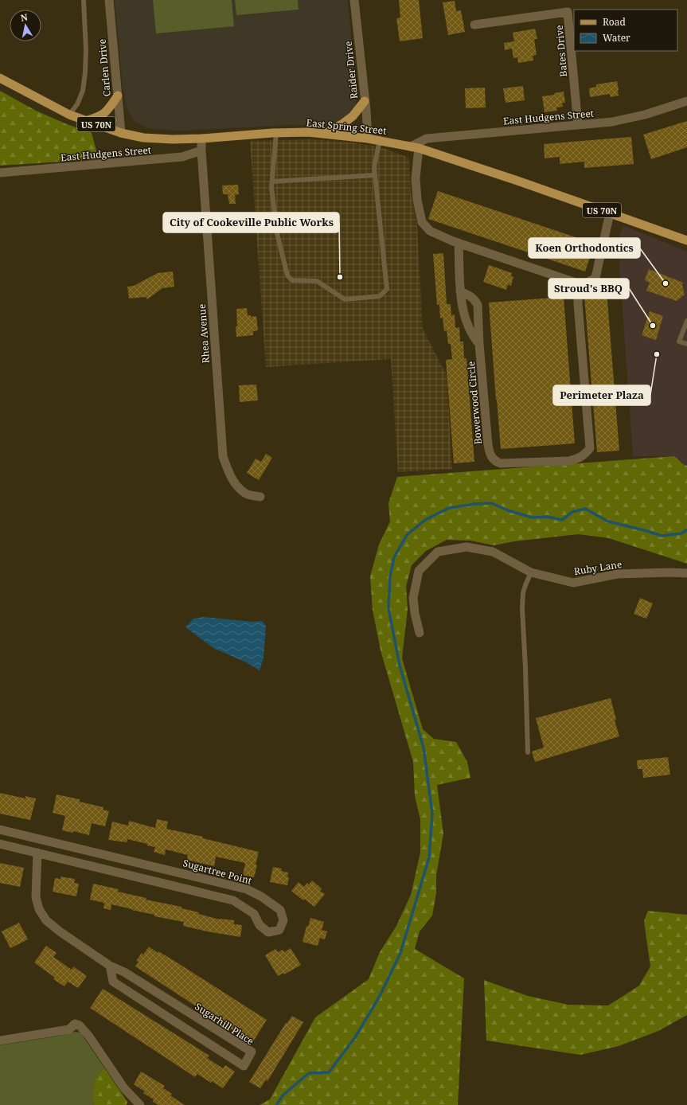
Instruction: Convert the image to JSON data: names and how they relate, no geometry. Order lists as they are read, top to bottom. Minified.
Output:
{"streets":{"main road":["US 70N","East Spring Street"],"street":["Bates Drive","Carlen Drive","Raider Drive","East Hudgens Street","Rhea Avenue","Bowerwood Circle","Ruby Lane","Sugartree Point","Sugarhill Place"]},"crossings":[["Bates Drive","East Hudgens Street"],["Carlen Drive","East Spring Street"],["Raider Drive","East Spring Street"],["East Hudgens Street","East Spring Street"],["East Hudgens Street","Rhea Avenue"],["Sugartree Point","Sugarhill Place"]],"places":["City of Cookeville Public Works","Koen Orthodontics","Stroud's BBQ","Perimeter Plaza"],"legend":["Road","Water"],"north":"top"}
